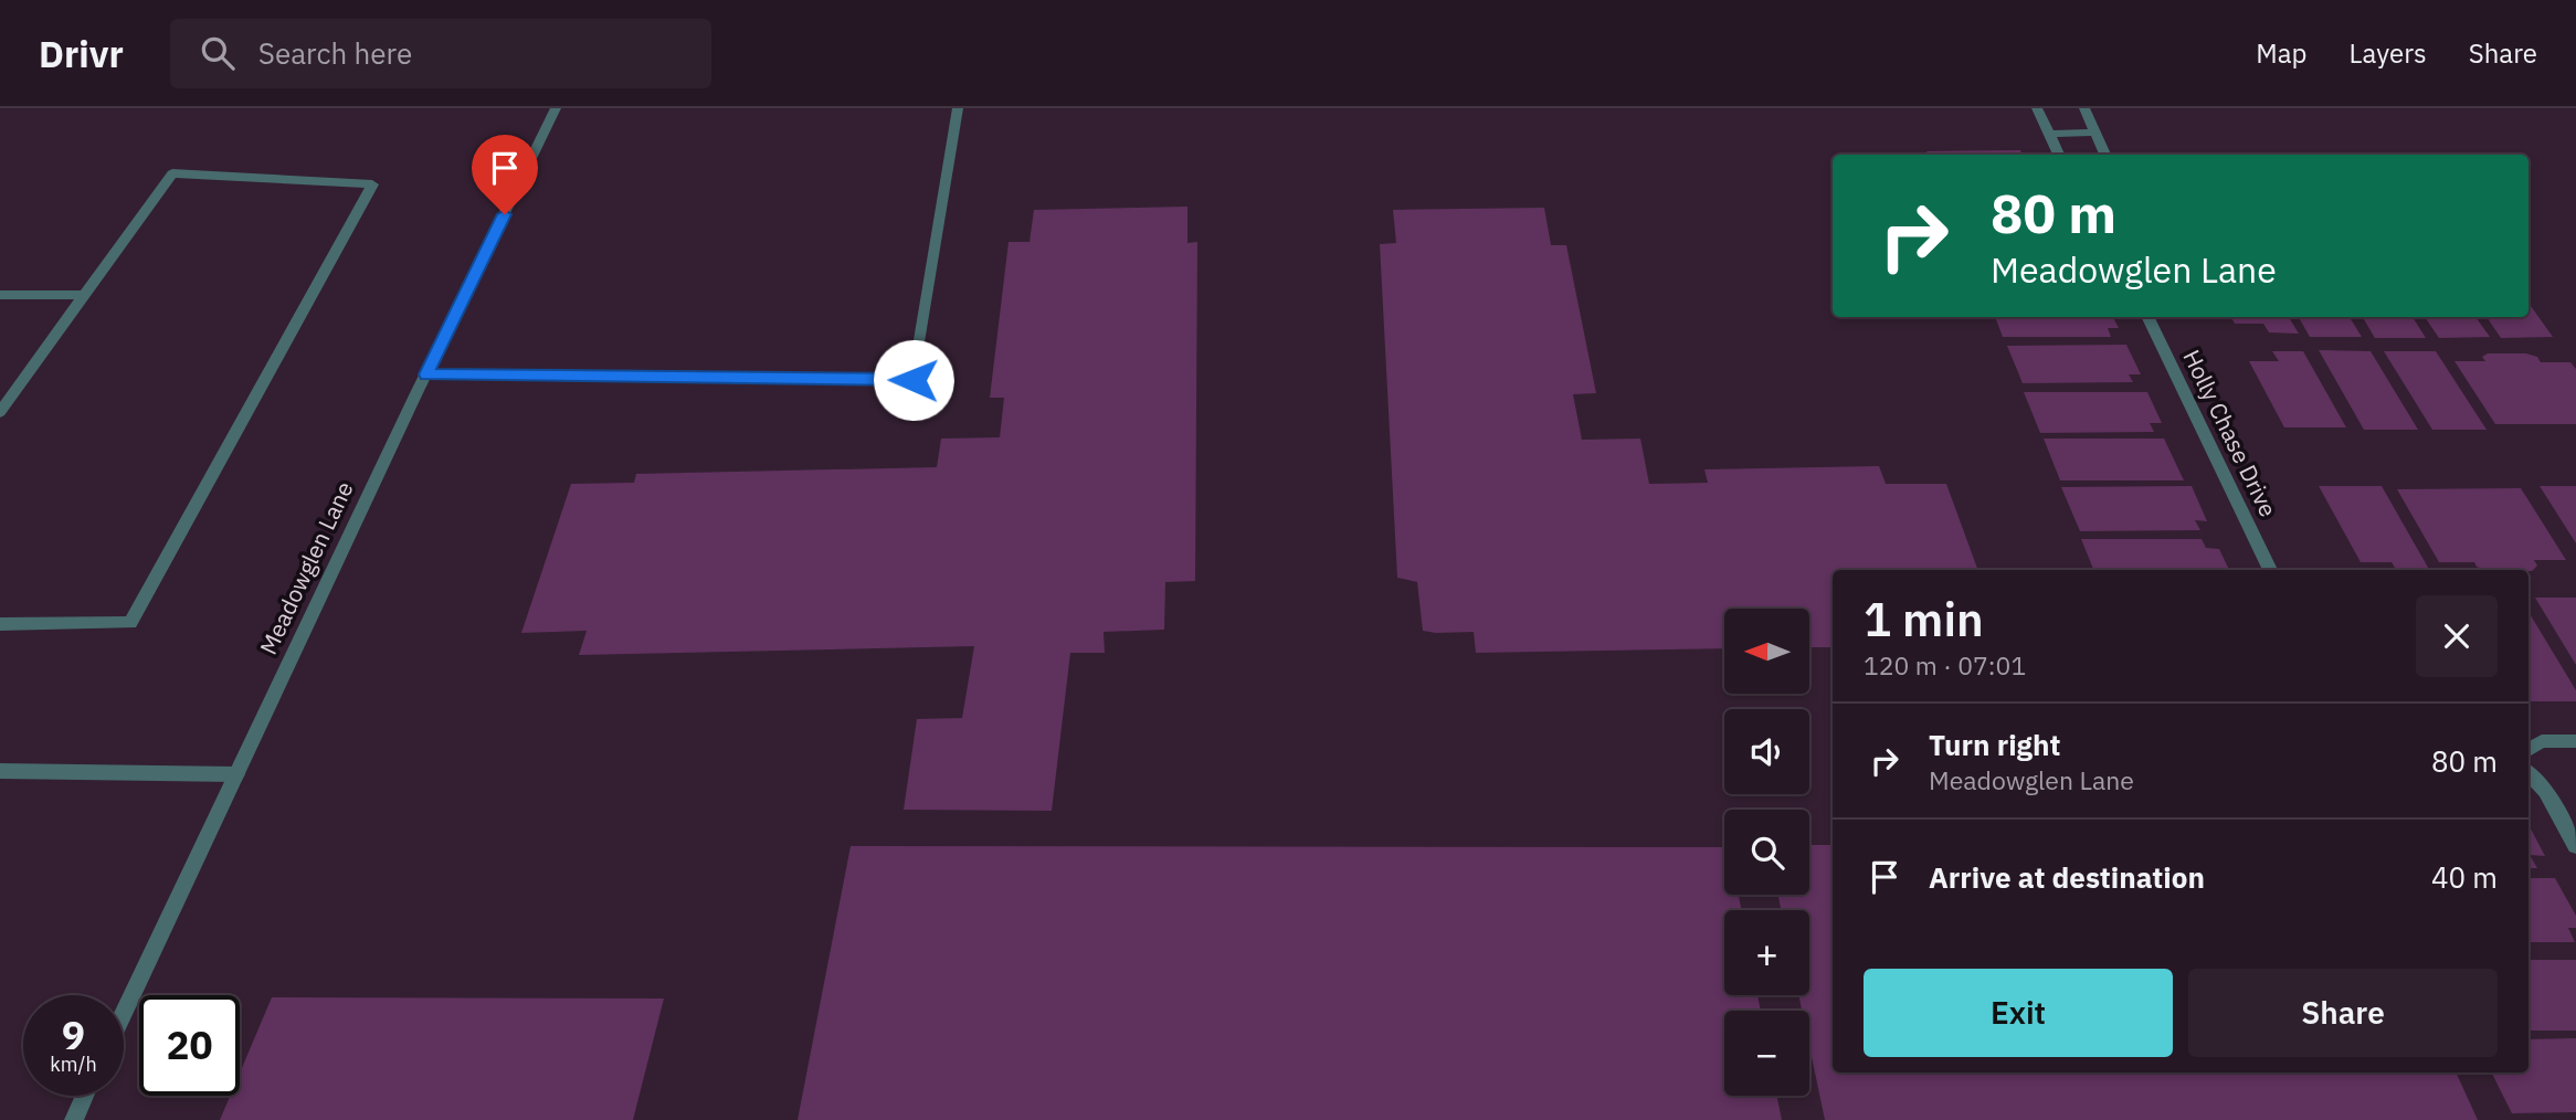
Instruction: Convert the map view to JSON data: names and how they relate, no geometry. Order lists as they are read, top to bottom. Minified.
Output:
{"streets":{"street":["Holly Chase Drive","Meadowglen Lane"]},"north":"left","page":{"header":"Drivr","search":"Search here","nav":["Map","Layers","Share"],"turn":["80 m","Meadowglen Lane"],"heading":["1 min","120 m · 07:01"],"map_buttons":["+","−"],"list":[{"name":"Turn right","note":"Meadowglen Lane","value":"80 m"},{"name":"Arrive at destination","value":"40 m"}],"buttons":["Exit","Share"],"speed":"9 km/h","limit":"20"}}
